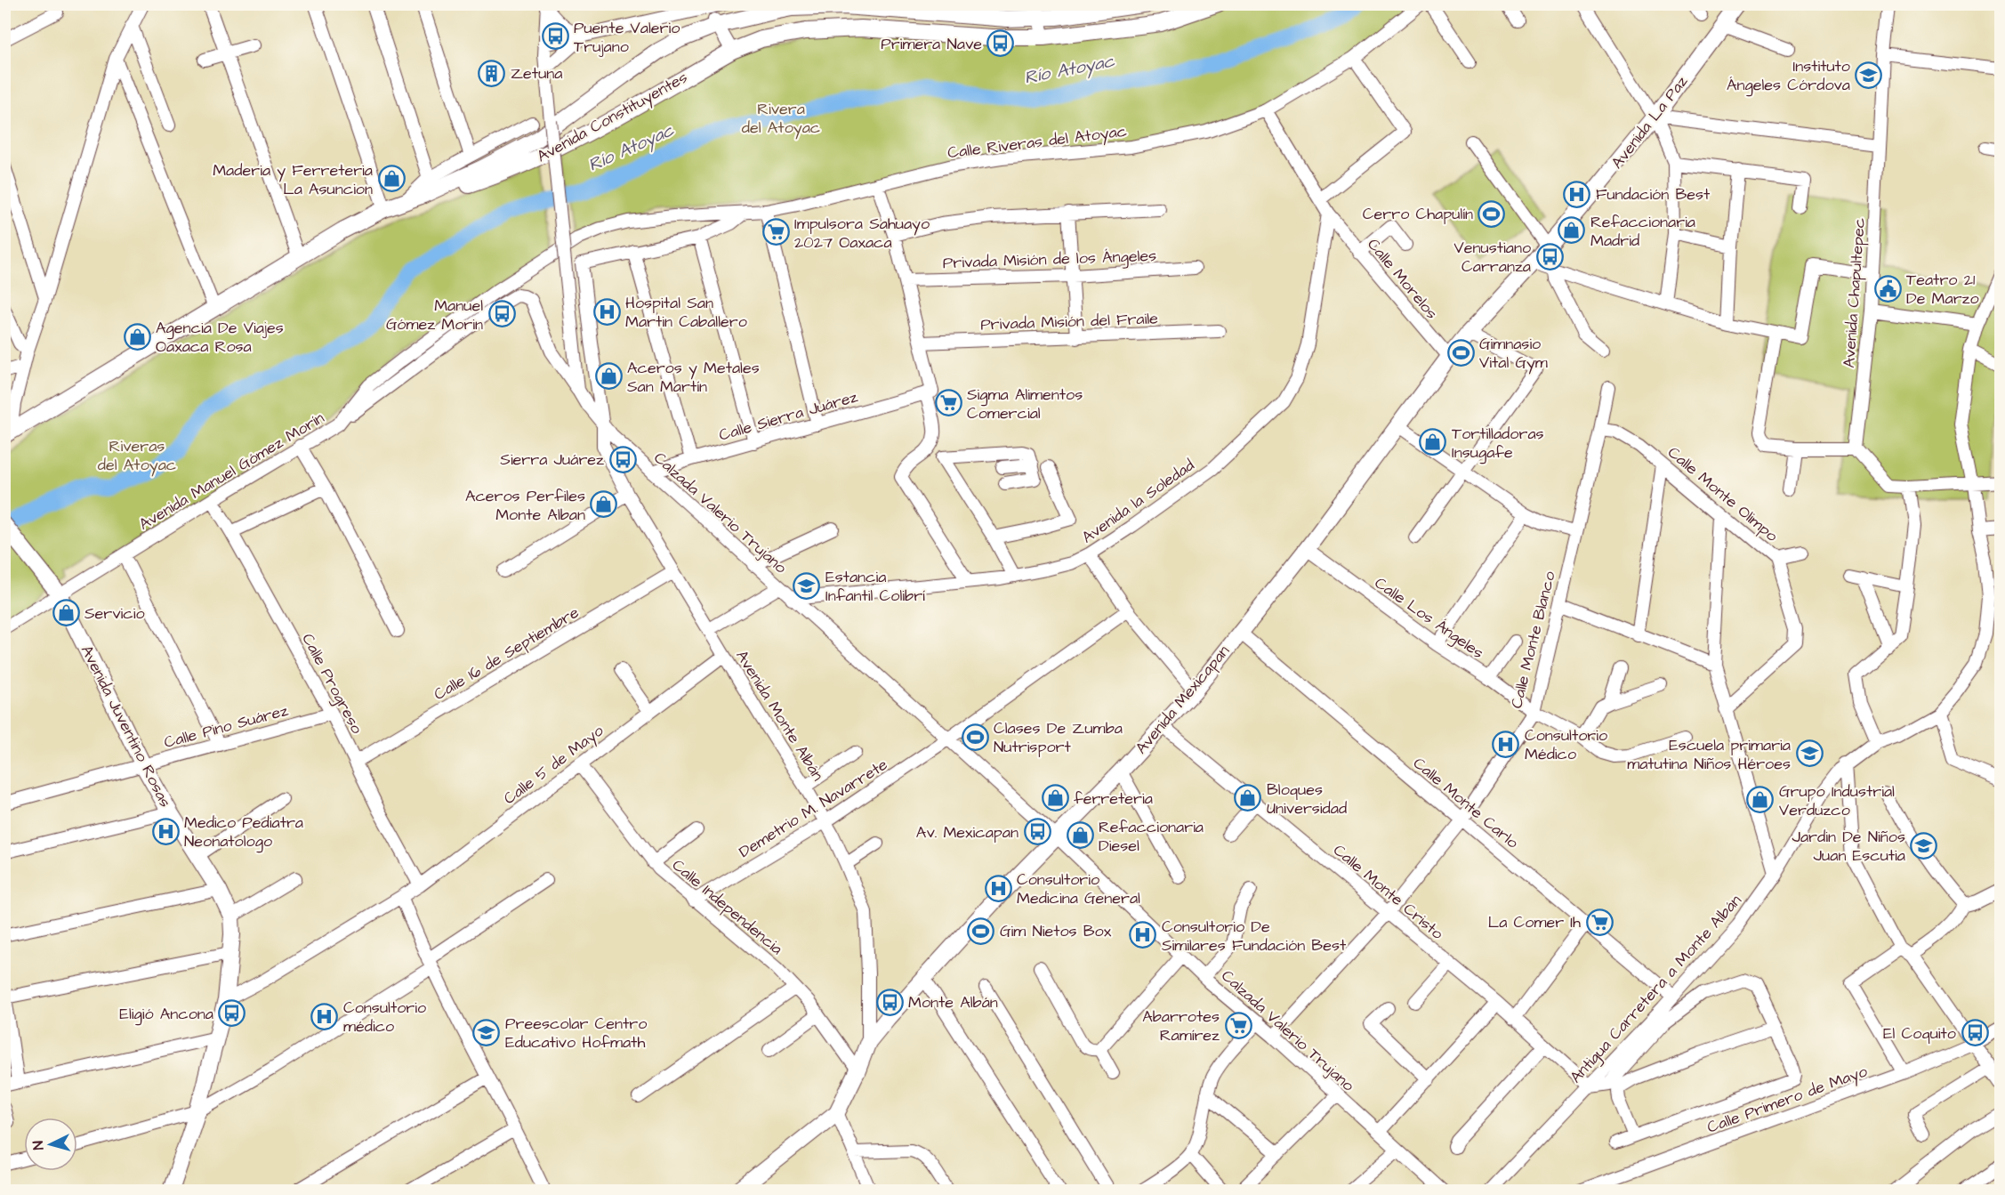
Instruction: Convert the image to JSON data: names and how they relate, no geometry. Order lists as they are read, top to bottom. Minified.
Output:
{"streets":{"main road":["Avenida Constituyentes","Avenida La Paz","Avenida Mexicapan","Avenida Juventino Rosas"],"street":["Calle Riveras del Atoyac","Privada Misión de los Ángeles","Calle Morelos","Avenida Chapultepec","Privada Misión del Fraile","Calle Sierra Juárez","Avenida Manuel Gómez Morín","Calle Monte Olimpo","Avenida la Soledad","Calzada Valerio Trujano","Calle Los Ángeles","Calle Monte Blanco","Calle 16 de Septiembre","Calle Progreso","Avenida Monte Albán","Calle Pino Suárez","Calle 5 de Mayo","Calle Monte Carlo","Demetrio M. Navarrete","Calle Monte Cristo","Calle Independencia","Antigua Carretera a Monte Albán","Calle Primero de Mayo"]},"crossings":[["Avenida La Paz","Calle Morelos"],["Avenida La Paz","Avenida Mexicapan"],["Calle Riveras del Atoyac","Calle Morelos"],["Calle Riveras del Atoyac","Avenida Manuel Gómez Morín"],["Calle Morelos","Avenida la Soledad"],["Calle Morelos","Avenida Mexicapan"],["Calle Sierra Juárez","Calzada Valerio Trujano"],["Avenida Manuel Gómez Morín","Calle Progreso"],["Avenida Manuel Gómez Morín","Avenida Juventino Rosas"],["Calle Monte Olimpo","Calle Monte Blanco"],["Avenida la Soledad","Calzada Valerio Trujano"],["Calzada Valerio Trujano","Calle Monte Blanco"],["Calzada Valerio Trujano","Avenida Mexicapan"],["Calzada Valerio Trujano","Avenida Monte Albán"],["Calzada Valerio Trujano","Demetrio M. Navarrete"],["Calle Los Ángeles","Calle Monte Blanco"],["Calle Los Ángeles","Avenida Mexicapan"],["Calle Monte Blanco","Calle Monte Carlo"],["Calle Monte Blanco","Calle Monte Cristo"],["Calle 16 de Septiembre","Calle Progreso"],["Calle 16 de Septiembre","Avenida Monte Albán"],["Calle Progreso","Calle Pino Suárez"],["Calle Progreso","Calle 5 de Mayo"],["Avenida Mexicapan","Avenida Monte Albán"],["Avenida Mexicapan","Calle Monte Carlo"],["Avenida Mexicapan","Calle Monte Cristo"],["Avenida Monte Albán","Calle 5 de Mayo"],["Avenida Monte Albán","Demetrio M. Navarrete"],["Avenida Juventino Rosas","Calle Pino Suárez"],["Avenida Juventino Rosas","Calle 5 de Mayo"],["Calle 5 de Mayo","Calle Independencia"],["Calle Monte Carlo","Antigua Carretera a Monte Albán"],["Demetrio M. Navarrete","Calle Independencia"],["Calle Monte Cristo","Antigua Carretera a Monte Albán"]],"water":["Río Atoyac"],"parks":["Rivera del Atoyac","Riveras del Atoyac"],"places":{"bus stop":["Puente Valerio Trujano","Primera Nave","Venustiano Carranza","Manuel Gómez Morin","Sierra Juárez","Av. Mexicapan","Monte Albán","Eligió Ancona","El Coquito"],"building":["Zetuna"],"school or university":["Instituto Ángeles Córdova","Estancia Infantil Colibrí","Escuela primaria matutina Niños Héroes","Jardin De Niños Juan Escutia","Preescolar Centro Educativo Hofmath"],"shop":["Maderia y Ferreteria La Asuncion","Refaccionaria Madrid","Agencia De Viajes Oaxaca Rosa","Aceros y Metales San Martín","Tortilladoras Insugafe","Aceros Perfiles Monte Alban","Servicio","ferreteria","Bloques Universidad","Grupo Industrial Verduzco","Refaccionaria Diesel"],"hospital":["Fundación Best","Hospital San Martin Caballero","Consultorio Médico","Medico Pediatra Neonatologo","Consultorio Medicina General","Consultorio De Similares Fundación Best","Consultorio médico"],"sports":["Cerro Chapulín","Gimnasio Vital Gym","Clases De Zumba Nutrisport","Gim Nietos Box"],"supermarket":["Impulsora Sahuayo 2027 Oaxaca","Sigma Alimentos Comercial","La Comer Ih","Abarrotes Ramírez"],"public building":["Teatro 21 De Marzo"]},"north":"left"}
